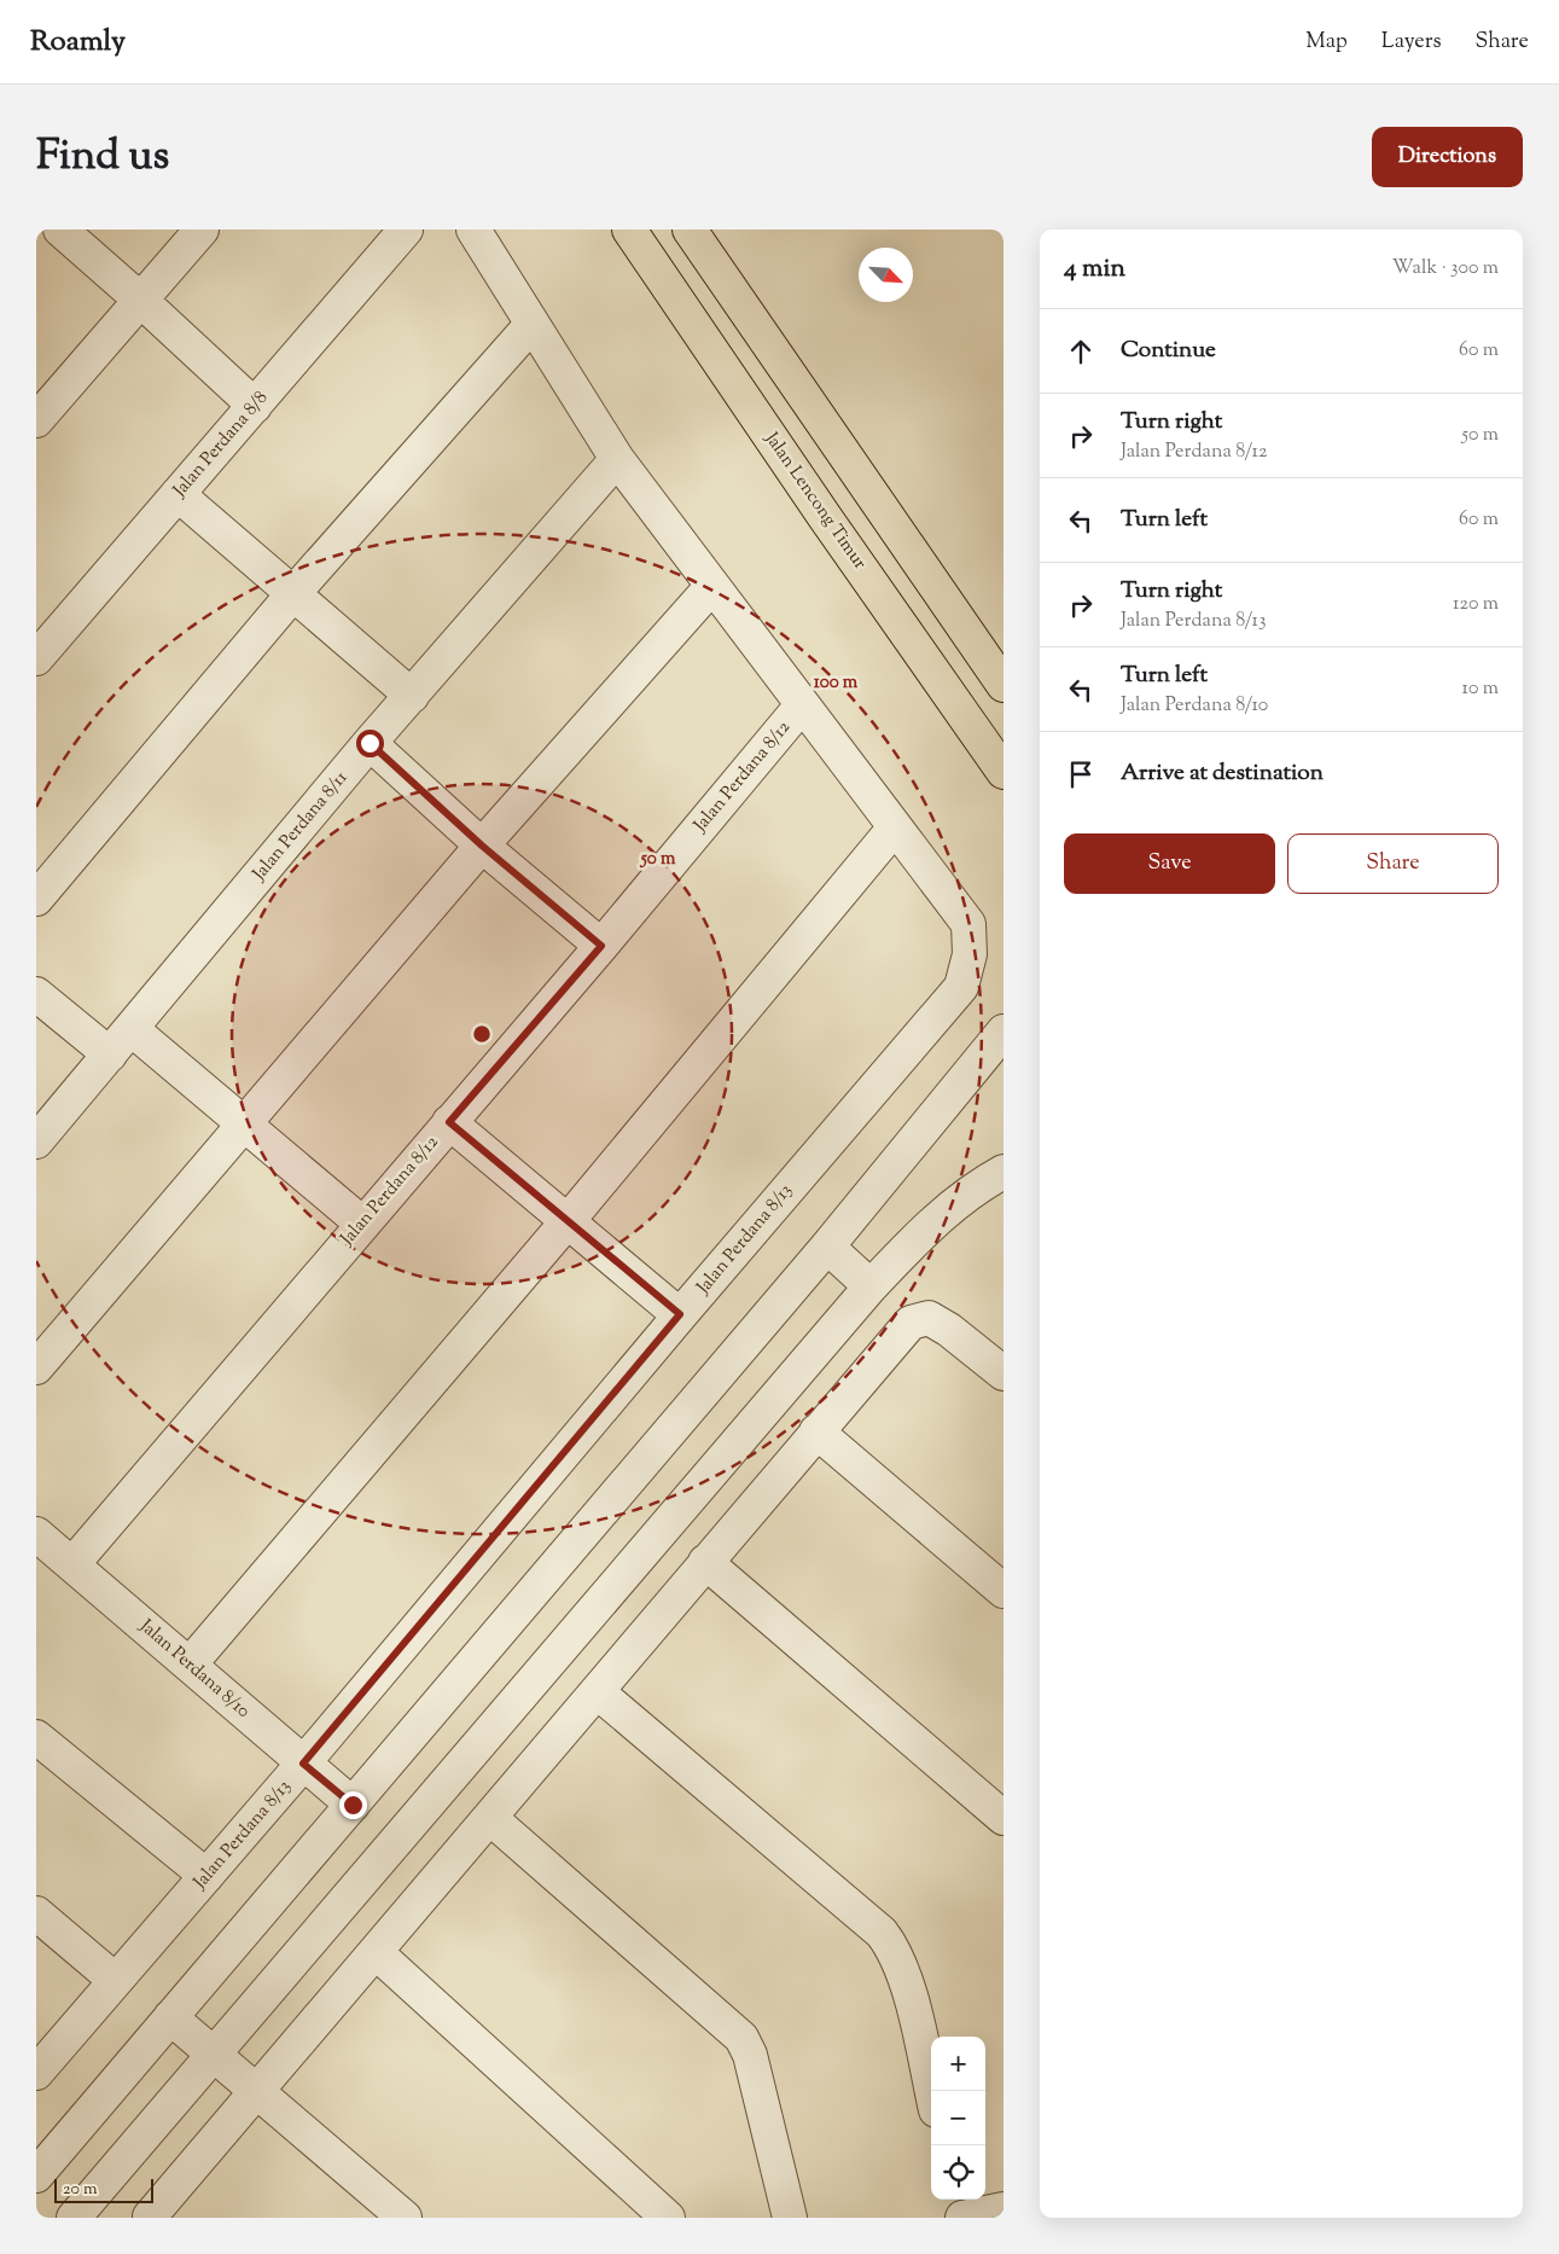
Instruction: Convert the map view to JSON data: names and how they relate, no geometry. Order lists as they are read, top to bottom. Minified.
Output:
{"streets":{"highway":["Jalan Lencong Timur"],"street":["Jalan Perdana 8/8","Jalan Perdana 8/12","Jalan Perdana 8/11","Jalan Perdana 8/13","Jalan Perdana 8/10"]},"crossings":[["Jalan Perdana 8/12","Jalan Perdana 8/10"],["Jalan Perdana 8/13","Jalan Perdana 8/10"]],"scale_bar":"20 m","north":"bottom right","page":{"header":"Roamly","nav":["Map","Layers","Share"],"title":"Find us","buttons":["Directions",["Save","Share"]],"heading":["4 min","Walk · 300 m"],"list":[["Continue","60 m"],["Turn right","Jalan Perdana 8/12","50 m"],["Turn left","60 m"],["Turn right","Jalan Perdana 8/13","120 m"],["Turn left","Jalan Perdana 8/10","10 m"],"Arrive at destination"],"map_buttons":["+","−"],"scale":"20 m"},"rings":["100 m","50 m"]}
